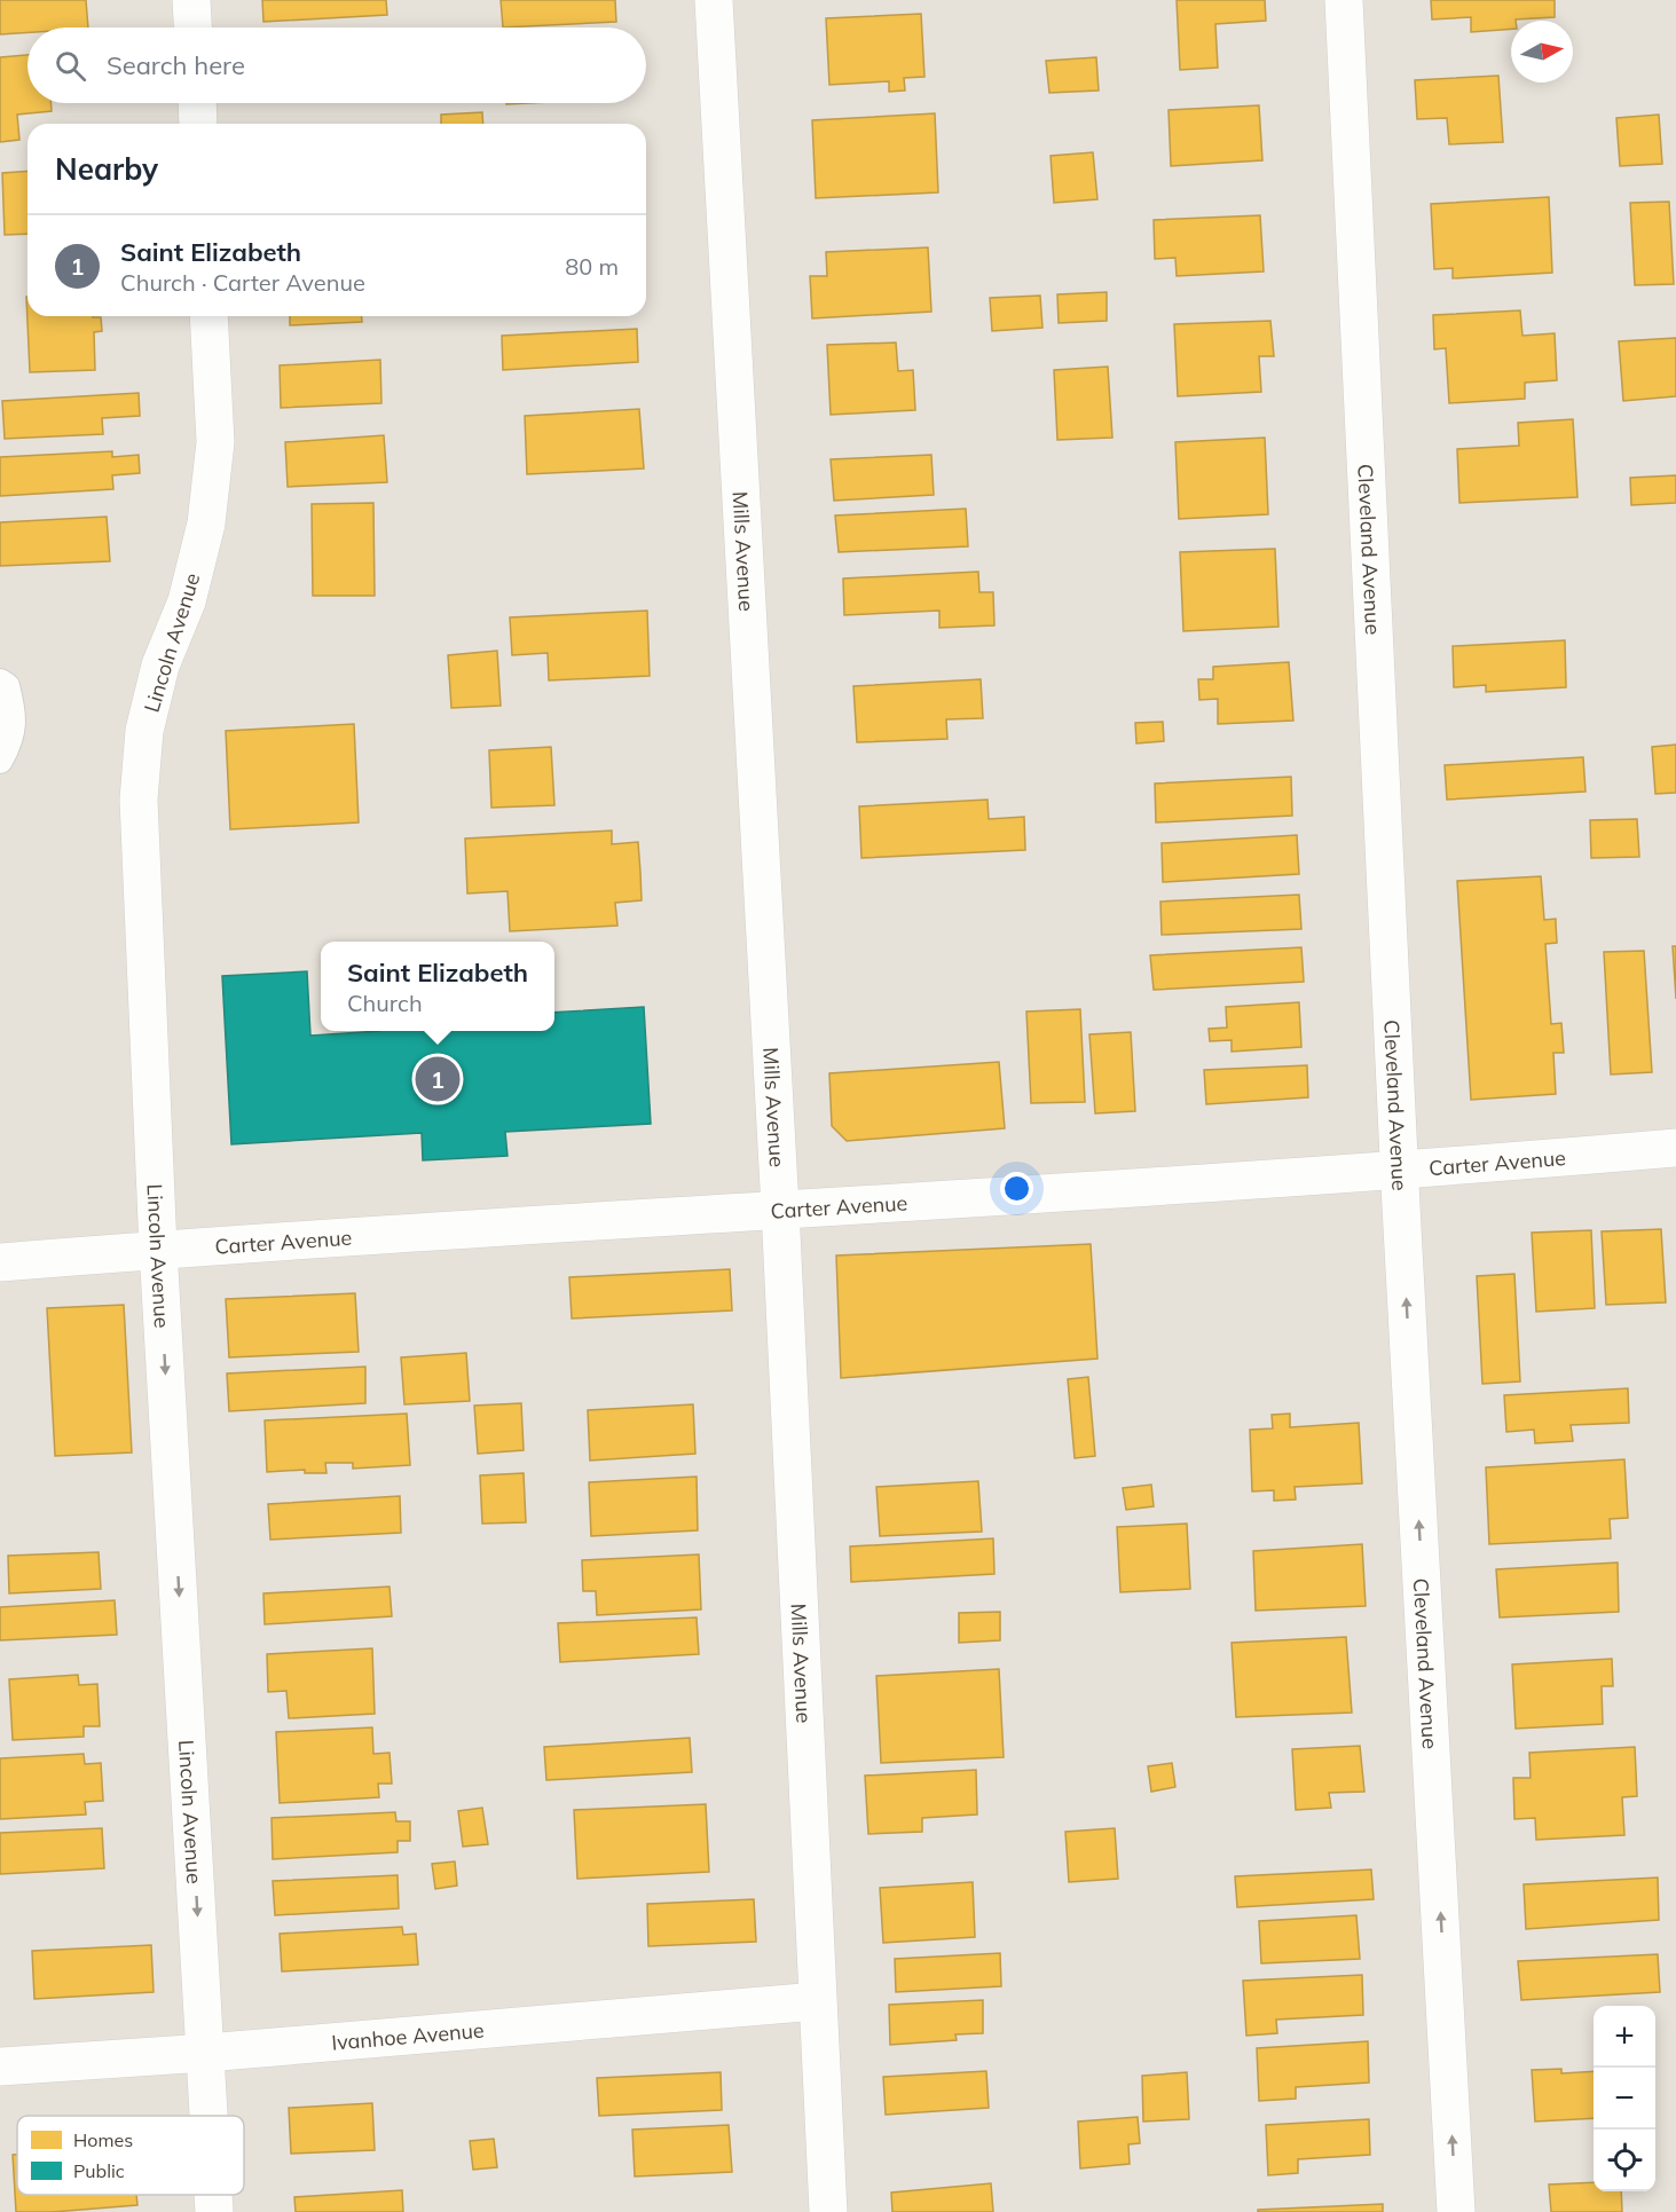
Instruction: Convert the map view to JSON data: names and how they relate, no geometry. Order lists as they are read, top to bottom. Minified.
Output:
{"streets":{"street":["Mills Avenue","Cleveland Avenue","Lincoln Avenue","Carter Avenue","Ivanhoe Avenue"]},"crossings":[["Mills Avenue","Carter Avenue"],["Mills Avenue","Ivanhoe Avenue"],["Cleveland Avenue","Carter Avenue"],["Lincoln Avenue","Carter Avenue"],["Lincoln Avenue","Ivanhoe Avenue"]],"one_way":["Cleveland Avenue","Lincoln Avenue"],"legend":["Homes","Public"],"north":"right","page":{"search":"Search here","heading":"Nearby","list":[{"mark":"1","name":"Saint Elizabeth","note":"Church · Carter Avenue","value":"80 m"}],"popup":["Saint Elizabeth","Church"],"pins":"1","map_buttons":["+","−"]}}
